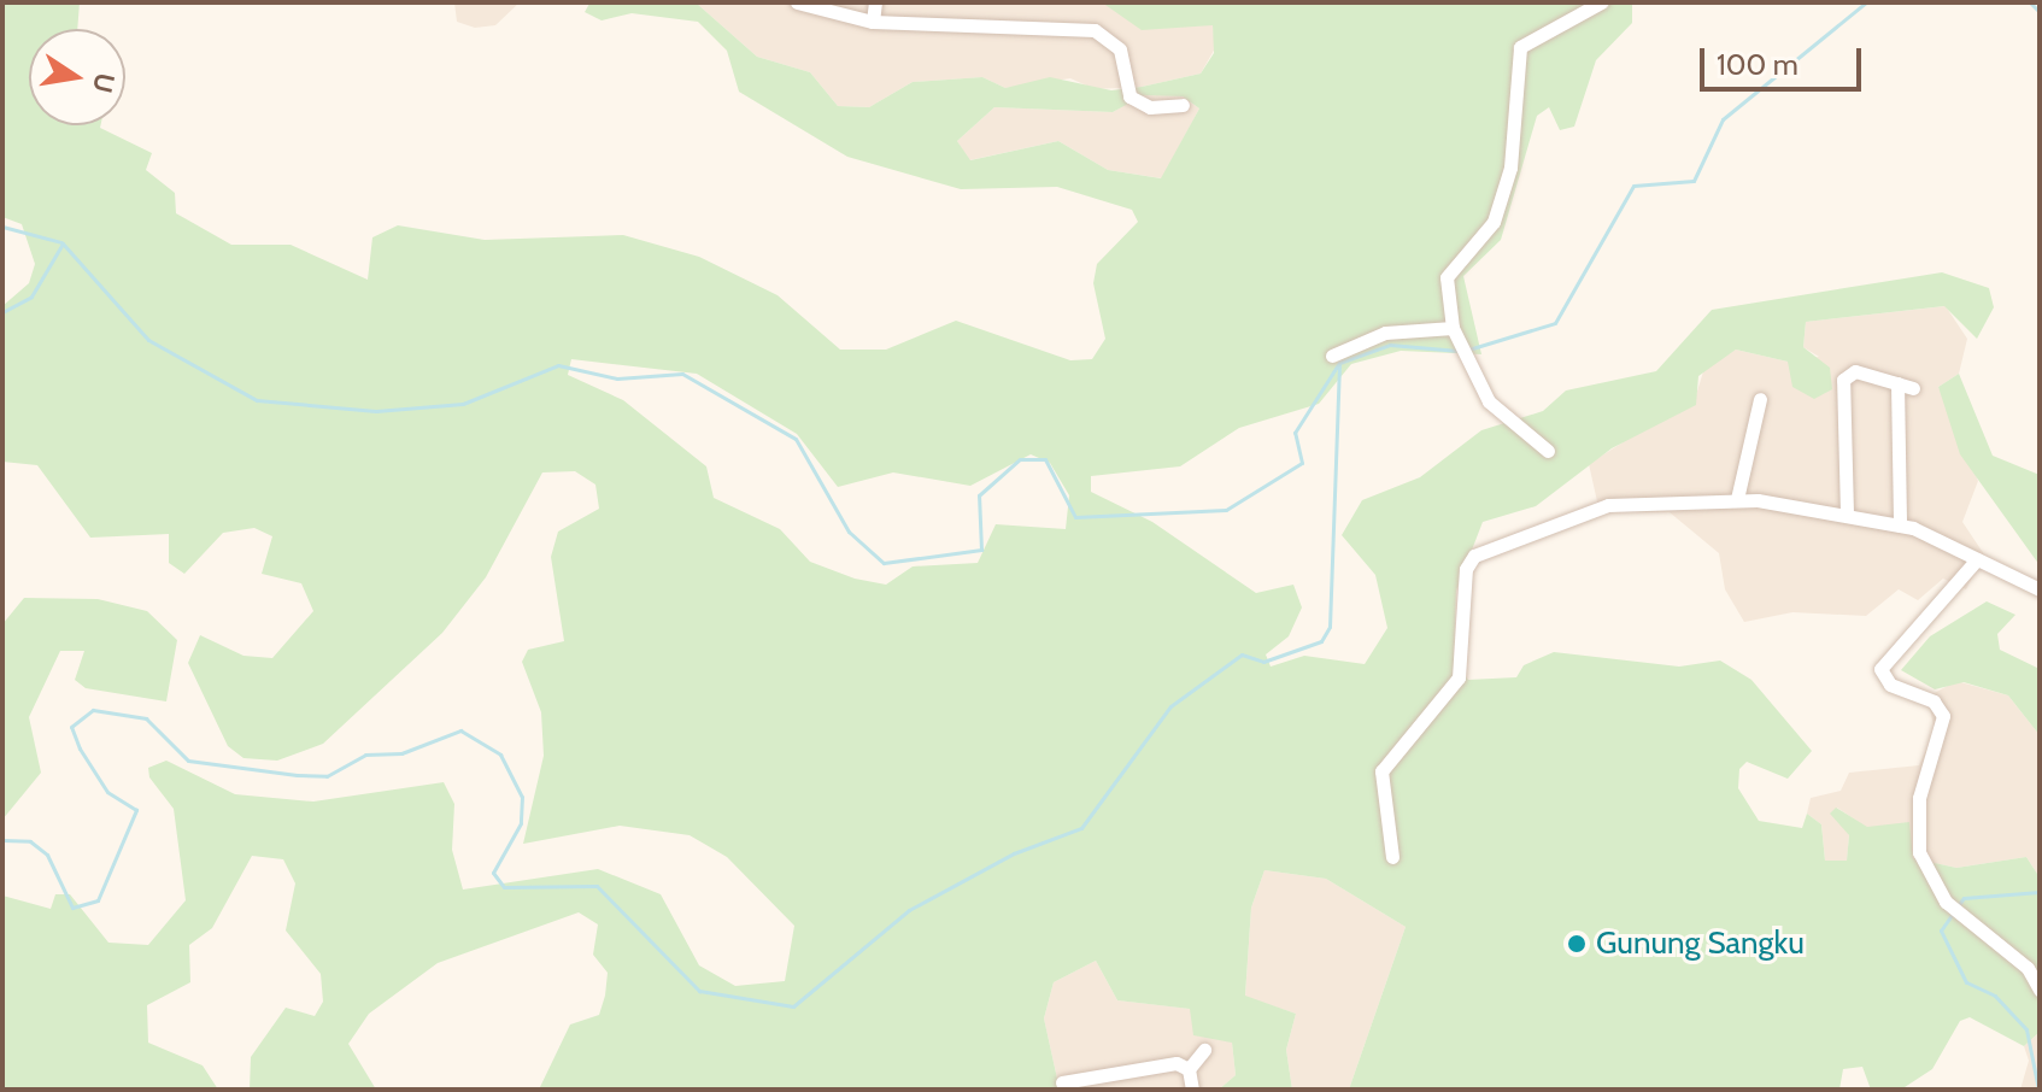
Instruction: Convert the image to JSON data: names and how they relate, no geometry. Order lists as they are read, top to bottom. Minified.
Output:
{"places":["Gunung Sangku"],"scale_bar":"100 m","north":"right"}
